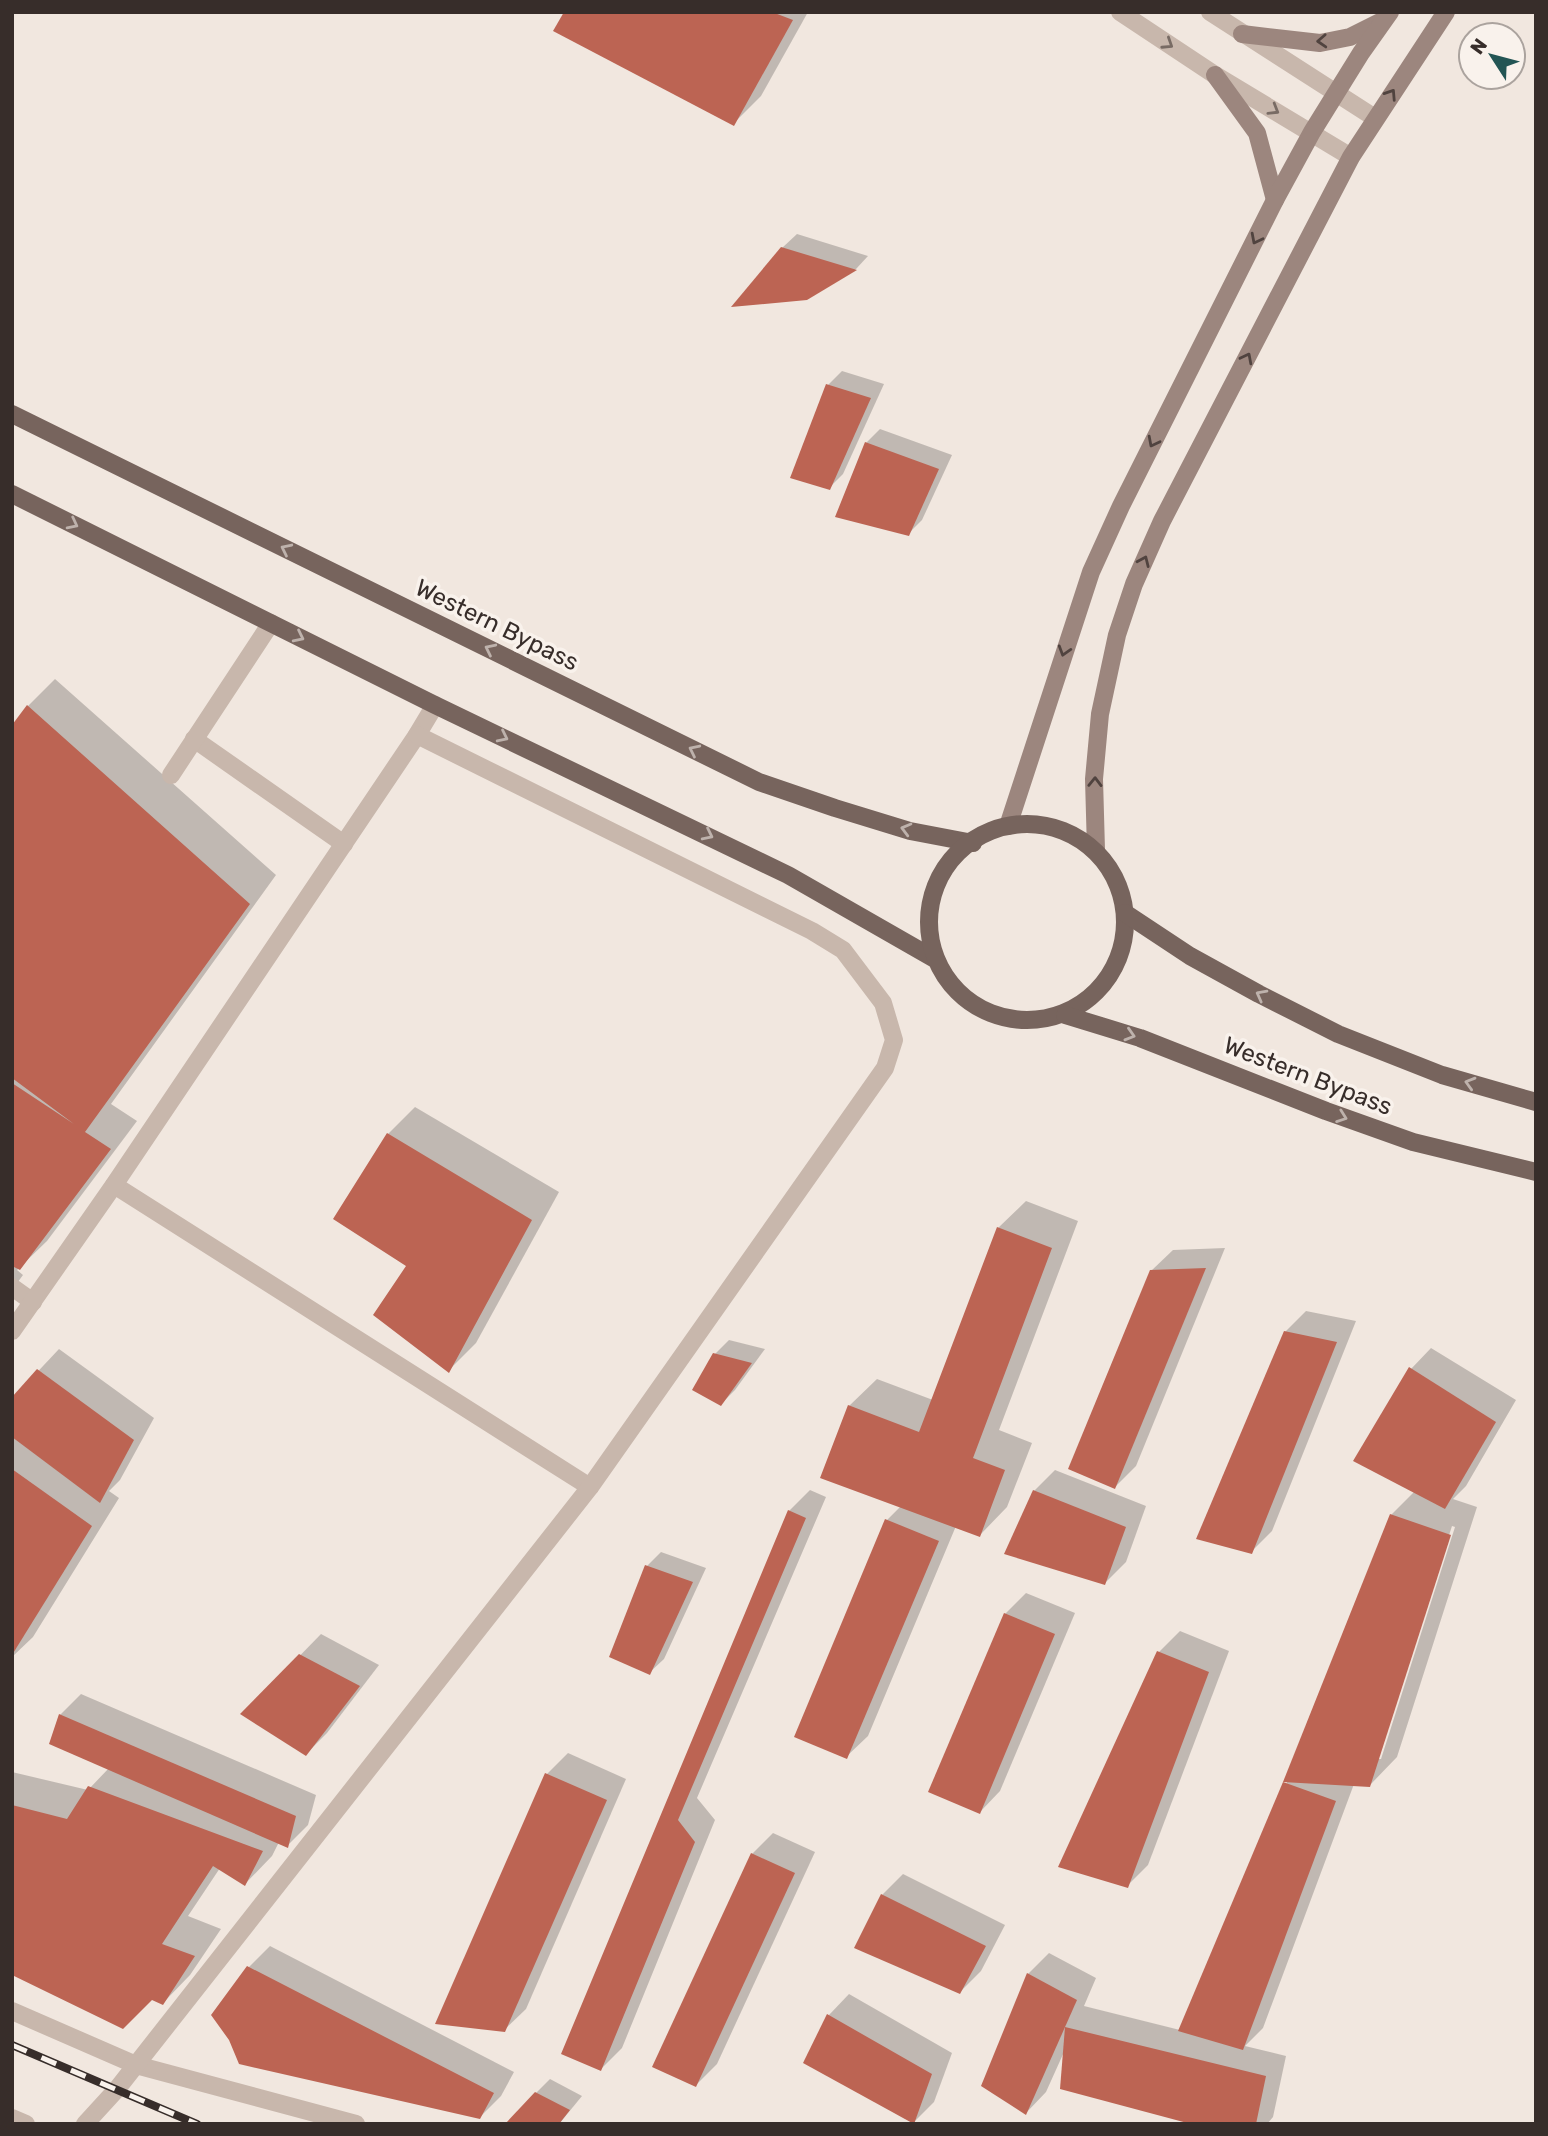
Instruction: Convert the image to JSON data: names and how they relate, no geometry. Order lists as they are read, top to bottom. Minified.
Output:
{"streets":{"main road":["Western Bypass"]},"north":"top left"}
